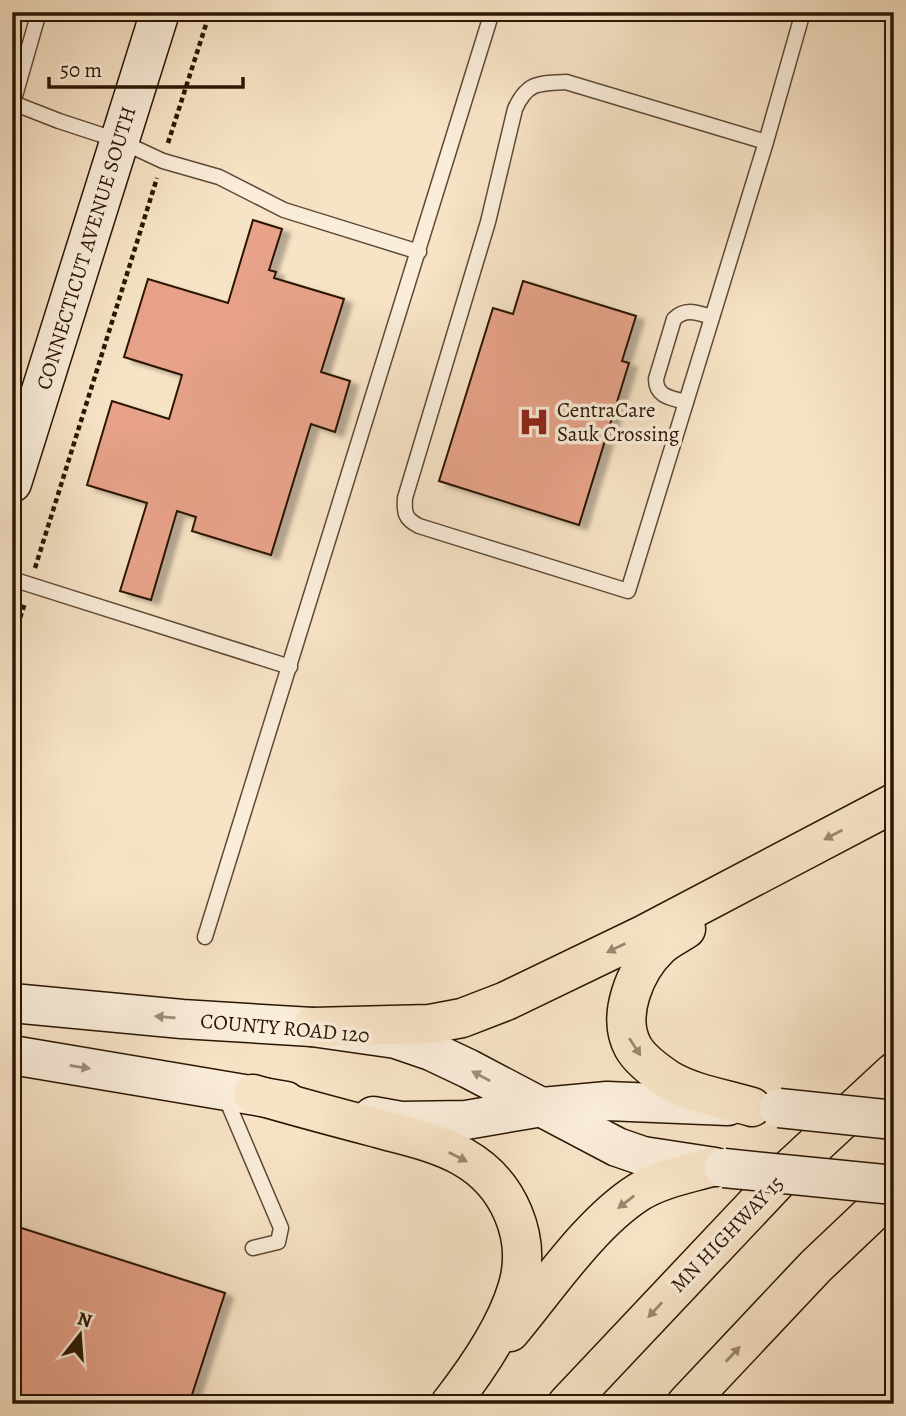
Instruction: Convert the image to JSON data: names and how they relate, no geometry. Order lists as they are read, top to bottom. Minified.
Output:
{"streets":{"highway":["MN HIGHWAY 15"],"street":["CONNECTICUT AVENUE SOUTH","COUNTY ROAD 120"]},"places":{"hospital":["CentraCare Sauk Crossing"]},"scale_bar":"50 m","north":"top"}
